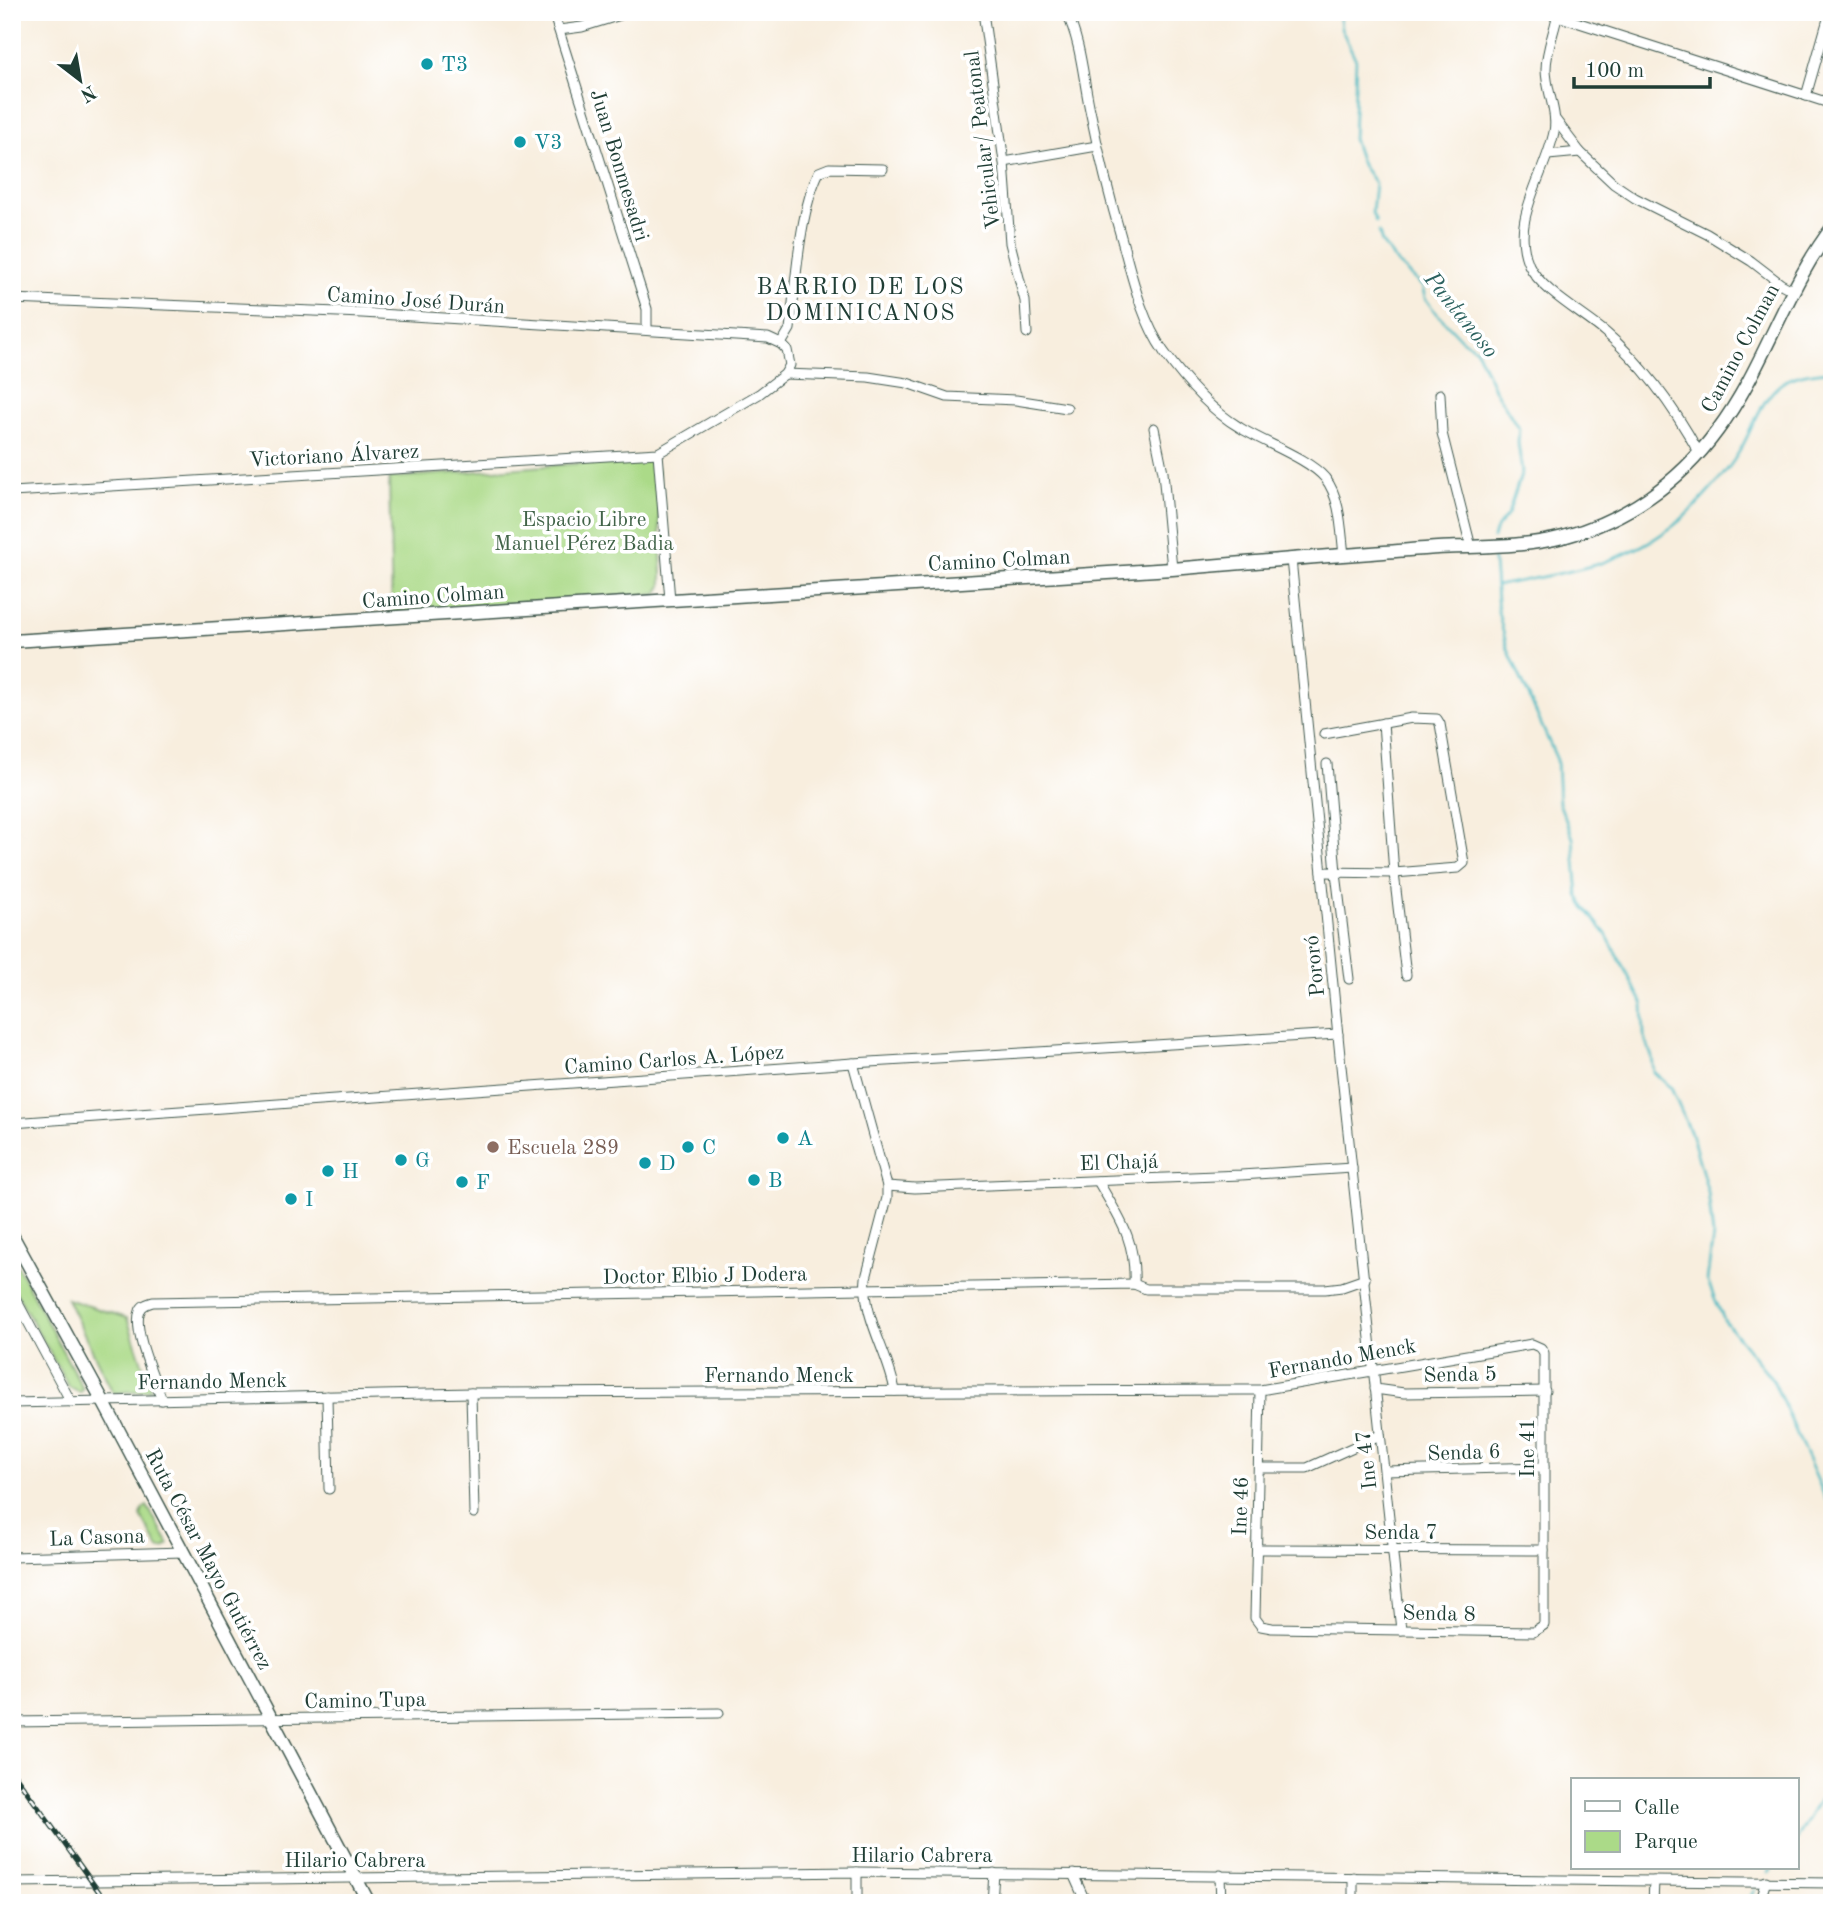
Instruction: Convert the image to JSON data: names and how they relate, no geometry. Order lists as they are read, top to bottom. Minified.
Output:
{"streets":{"street":["Vehicular/ Peatonal","Juan Bonmesadri","Camino José Durán","Camino Colman","Victoriano Álvarez","Pororó","Camino Carlos A. López","El Chajá","Doctor Elbio J Dodera","Fernando Menck","Senda 5","Ine 41","Senda 6","Ine 47","Ine 46","Senda 7","La Casona","Ruta César Mayo Gutiérrez","Senda 8","Camino Tupa","Hilario Cabrera"]},"crossings":[["Juan Bonmesadri","Camino José Durán"],["Camino Colman","Pororó"],["Pororó","Camino Carlos A. López"],["Pororó","El Chajá"],["Pororó","Doctor Elbio J Dodera"],["Pororó","Fernando Menck"],["Pororó","Ine 47"],["Doctor Elbio J Dodera","Fernando Menck"],["Fernando Menck","Ine 41"],["Fernando Menck","Ine 47"],["Fernando Menck","Ine 46"],["Fernando Menck","Ruta César Mayo Gutiérrez"],["Senda 5","Ine 41"],["Senda 5","Ine 47"],["Ine 41","Senda 6"],["Ine 41","Senda 7"],["Ine 41","Senda 8"],["Senda 6","Ine 47"],["Ine 47","Senda 7"],["Ine 47","Senda 8"],["Ine 46","Senda 7"],["Ine 46","Senda 8"],["Senda 7","Senda 8"],["La Casona","Ruta César Mayo Gutiérrez"],["Ruta César Mayo Gutiérrez","Camino Tupa"],["Ruta César Mayo Gutiérrez","Hilario Cabrera"]],"districts":["BARRIO DE LOS DOMINICANOS"],"water":["Pantanoso"],"parks":["Espacio Libre Manuel Pérez Badia"],"places":["T3","V3","A","Escuela 289","C","G","D","H","B","F","I"],"legend":["Calle","Parque"],"scale_bar":"100 m","north":"bottom right"}
